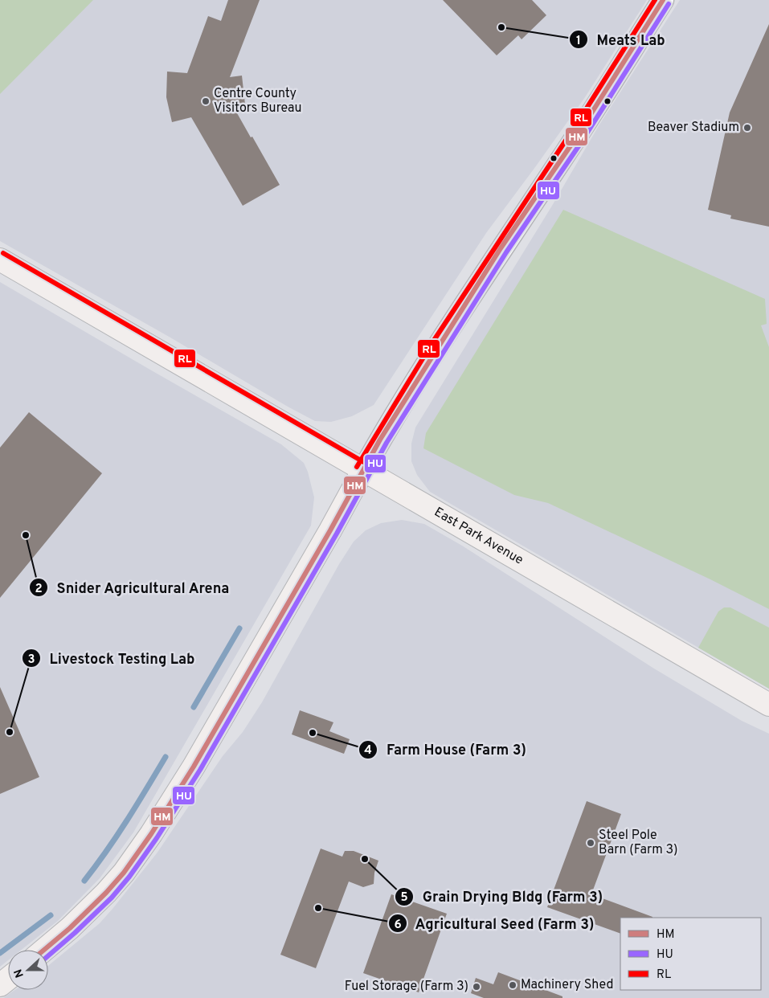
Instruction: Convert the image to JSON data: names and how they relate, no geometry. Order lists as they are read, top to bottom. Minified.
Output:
{"streets":{"main road":["East Park Avenue"]},"places":["Meats Lab","Centre County Visitors Bureau","Beaver Stadium","Snider Agricultural Arena","Livestock Testing Lab","Farm House (Farm 3)","Steel Pole Barn (Farm 3)","Grain Drying Bldg (Farm 3)","Agricultural Seed (Farm 3)","Machinery Shed","Fuel Storage (Farm 3)"],"lines":["transit line HM","transit line RL","transit line HU"],"legend":["HM","HU","RL"],"north":"left"}
